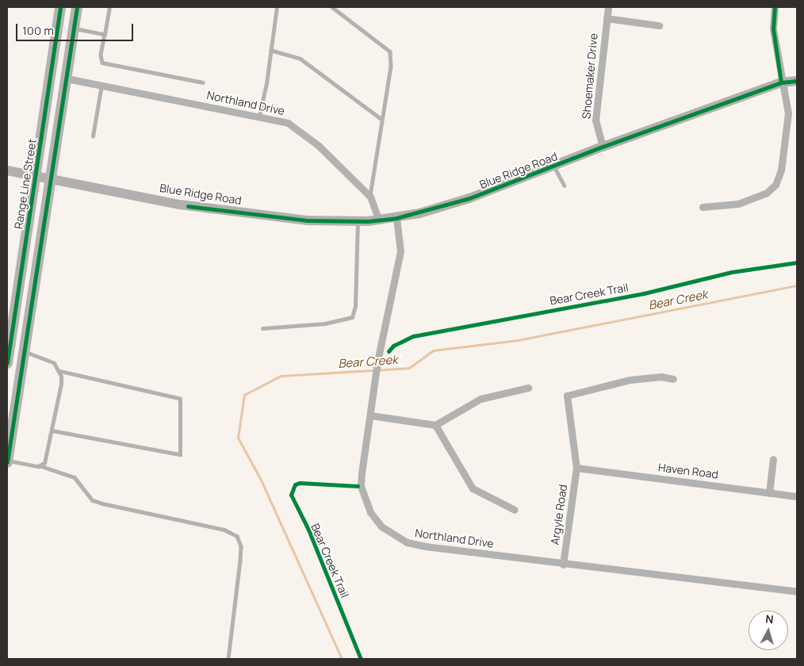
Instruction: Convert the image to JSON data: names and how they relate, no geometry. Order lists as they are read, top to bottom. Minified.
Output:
{"streets":{"main road":["Range Line Street"],"street":["Shoemaker Drive","Northland Drive","Blue Ridge Road","Haven Road","Argyle Road"],"cycle path":["Bear Creek Trail"]},"crossings":[["Shoemaker Drive","Blue Ridge Road"],["Northland Drive","Blue Ridge Road"],["Northland Drive","Argyle Road"],["Blue Ridge Road","Range Line Street"],["Haven Road","Argyle Road"]],"water":["Bear Creek"],"scale_bar":"100 m","north":"top"}
